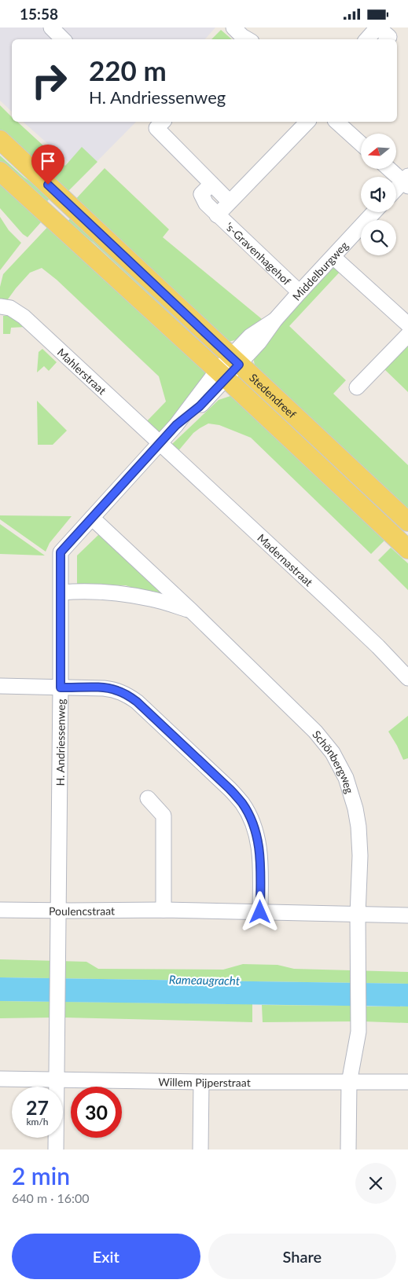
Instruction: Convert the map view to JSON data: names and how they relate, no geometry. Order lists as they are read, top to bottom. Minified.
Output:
{"streets":{"main road":["Stedendreef"],"street":["'s-Gravenhagehof","Middelburgweg","Mahlerstraat","Madernastraat","H. Andriessenweg","Schönbergweg","Poulencstraat","Willem Pijperstraat"]},"crossings":[["'s-Gravenhagehof","Middelburgweg"],["Middelburgweg","Stedendreef"],["Middelburgweg","H. Andriessenweg"],["Mahlerstraat","Madernastraat"],["Mahlerstraat","H. Andriessenweg"],["Stedendreef","H. Andriessenweg"],["Madernastraat","H. Andriessenweg"],["H. Andriessenweg","Schönbergweg"],["H. Andriessenweg","Poulencstraat"],["H. Andriessenweg","Willem Pijperstraat"],["Schönbergweg","Poulencstraat"],["Schönbergweg","Willem Pijperstraat"]],"water":["Rameaugracht"],"north":"left","page":{"status":"15:58","turn":["220 m","H. Andriessenweg"],"speed":"27 km/h","limit":"30","heading":["2 min","640 m · 16:00"],"buttons":["Exit","Share"]}}
